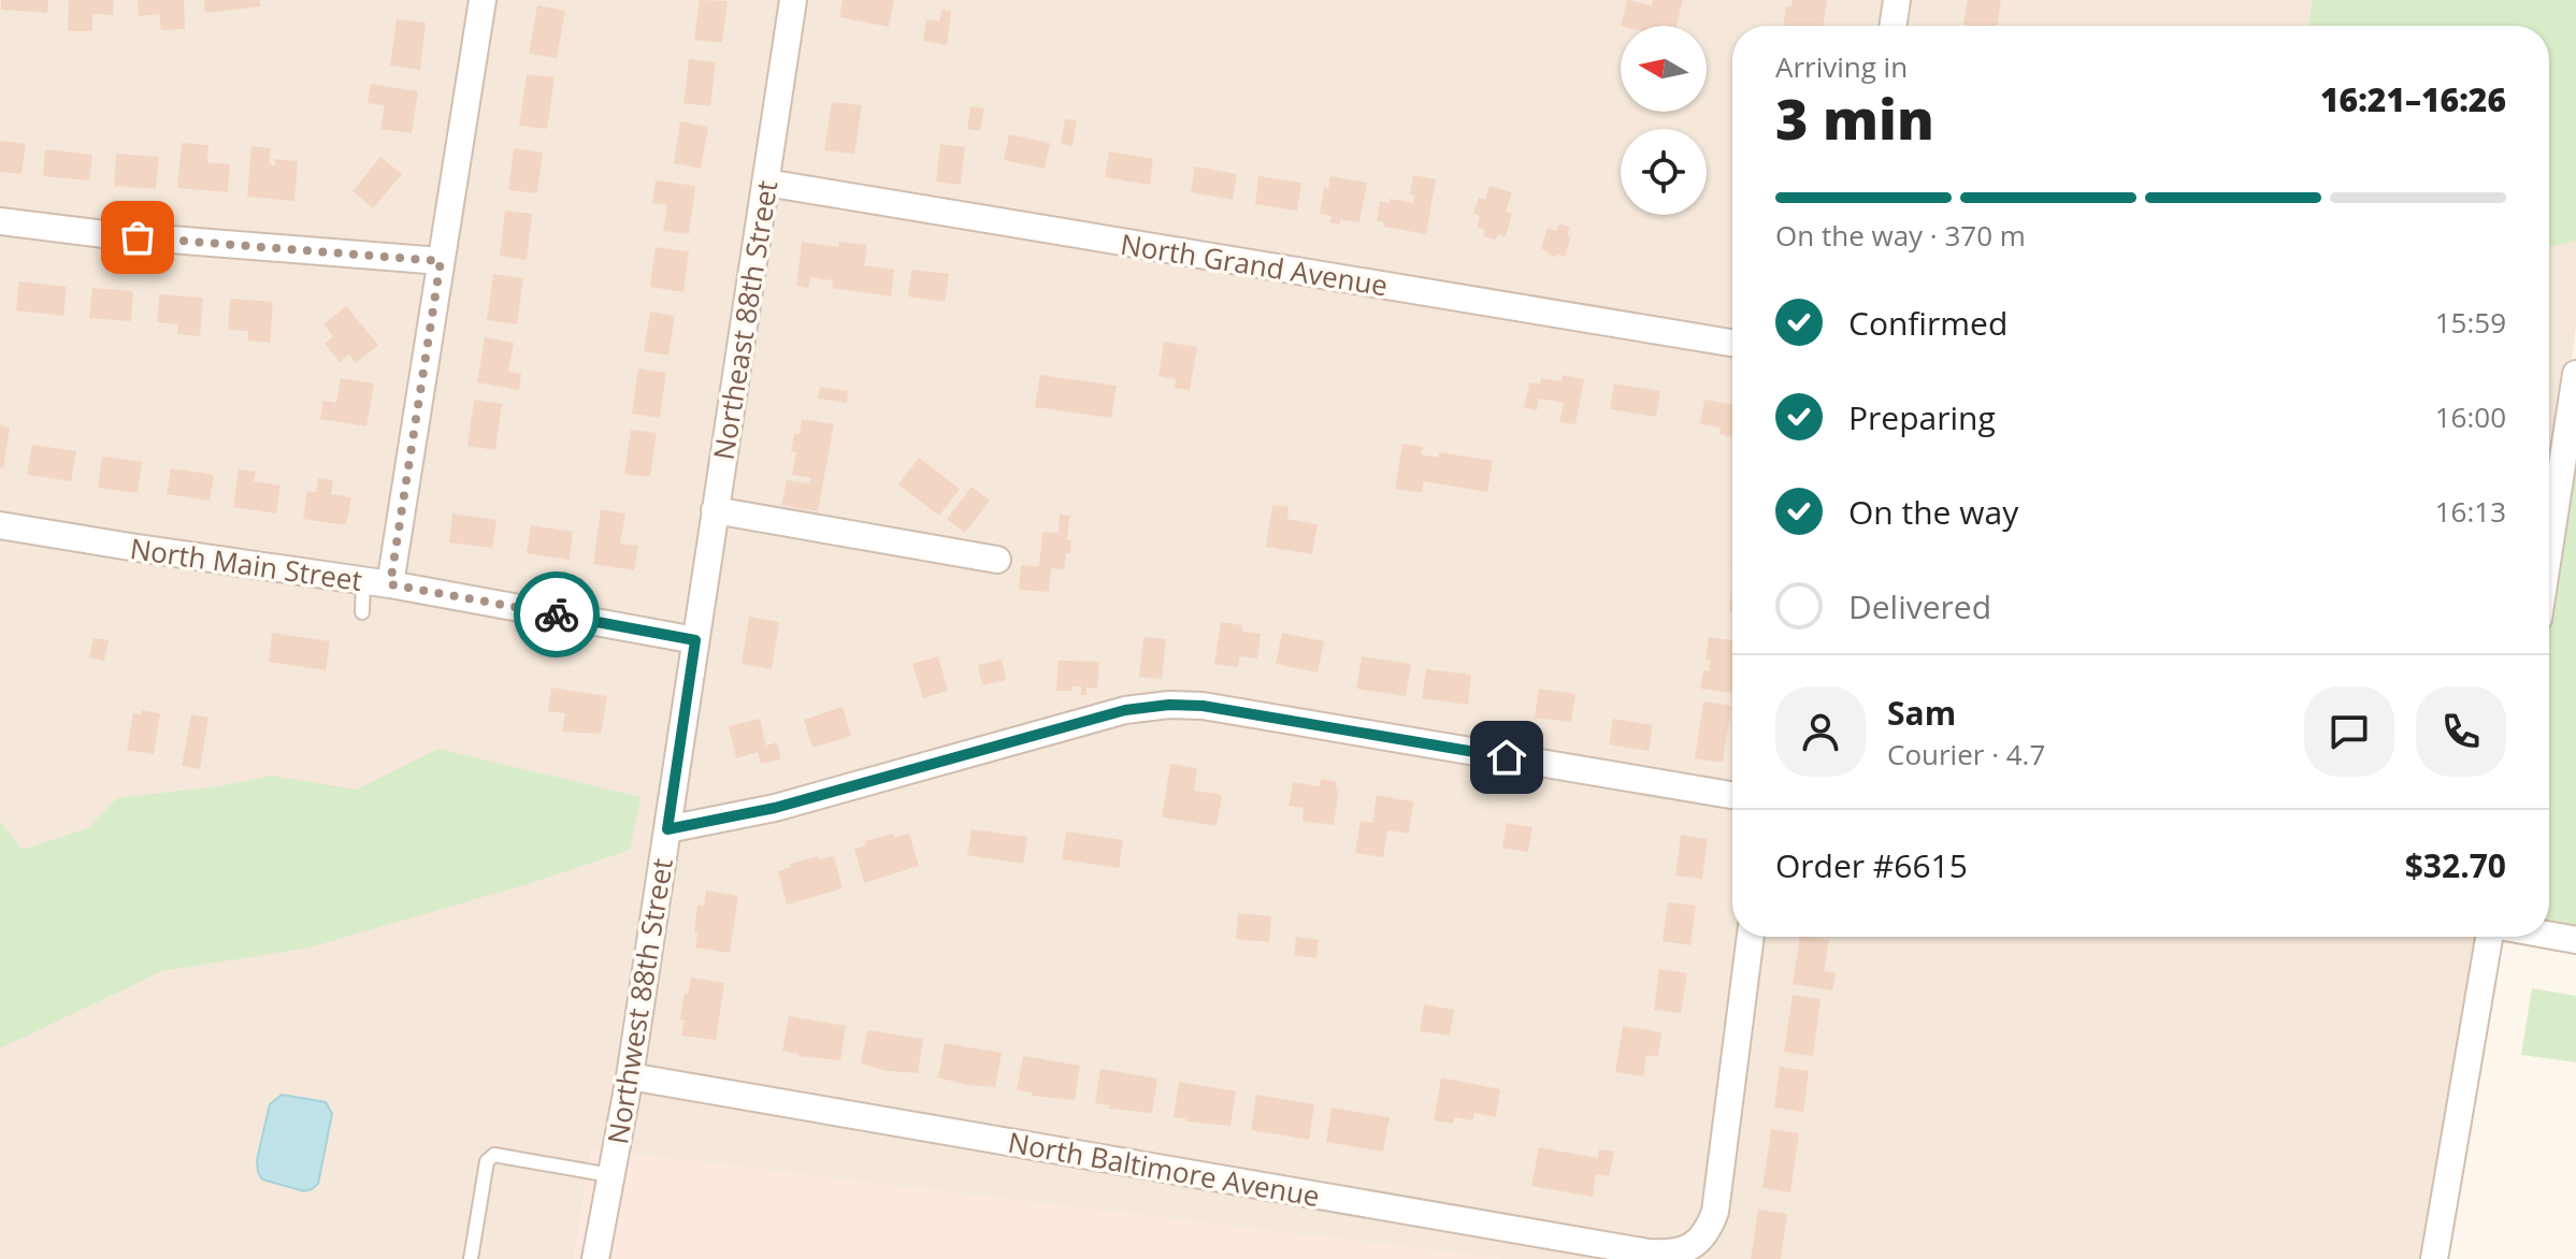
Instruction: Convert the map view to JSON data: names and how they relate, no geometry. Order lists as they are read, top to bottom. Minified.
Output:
{"streets":{"street":["North Grand Avenue","Northeast 88th Street","North Main Street","Northwest 88th Street","North Baltimore Avenue"]},"crossings":[["North Grand Avenue","Northeast 88th Street"],["Northeast 88th Street","North Main Street"],["Northeast 88th Street","Northwest 88th Street"],["North Main Street","Northwest 88th Street"],["Northwest 88th Street","North Baltimore Avenue"]],"north":"left","page":{"heading":["3 min","Arriving in","16:21–16:26"],"panel":["Sam","Courier · 4.7","Order #6615","$32.70"],"bar":"On the way · 370 m","list":[["Confirmed","15:59"],["Preparing","16:00"],["On the way","16:13"],"Delivered"]}}
